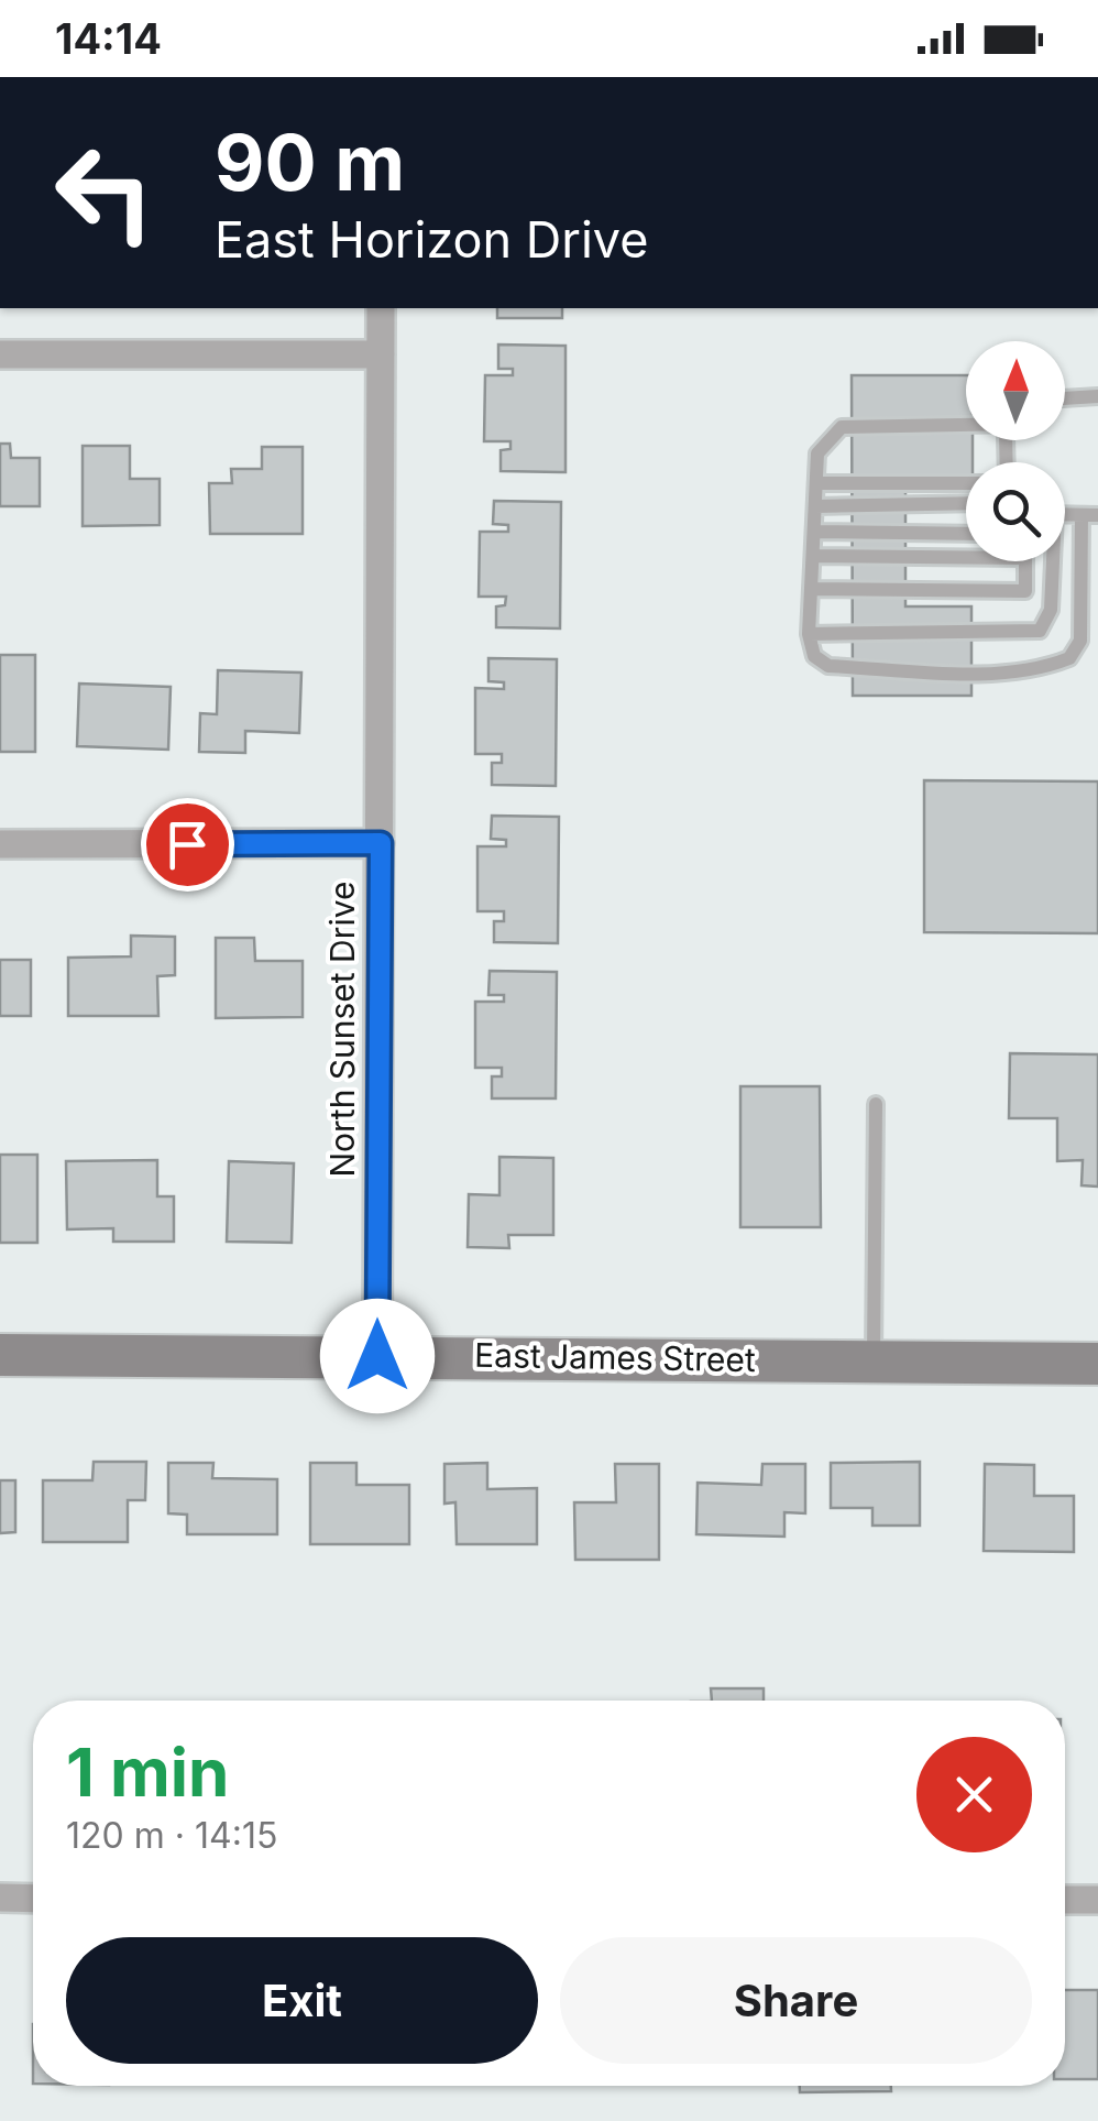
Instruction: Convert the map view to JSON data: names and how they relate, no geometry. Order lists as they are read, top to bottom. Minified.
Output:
{"streets":{"street":["North Sunset Drive","East James Street"]},"crossings":[["North Sunset Drive","East James Street"]],"north":"top","page":{"status":"14:14","turn":["90 m","East Horizon Drive"],"heading":["1 min","120 m · 14:15"],"buttons":["Exit","Share"]}}
